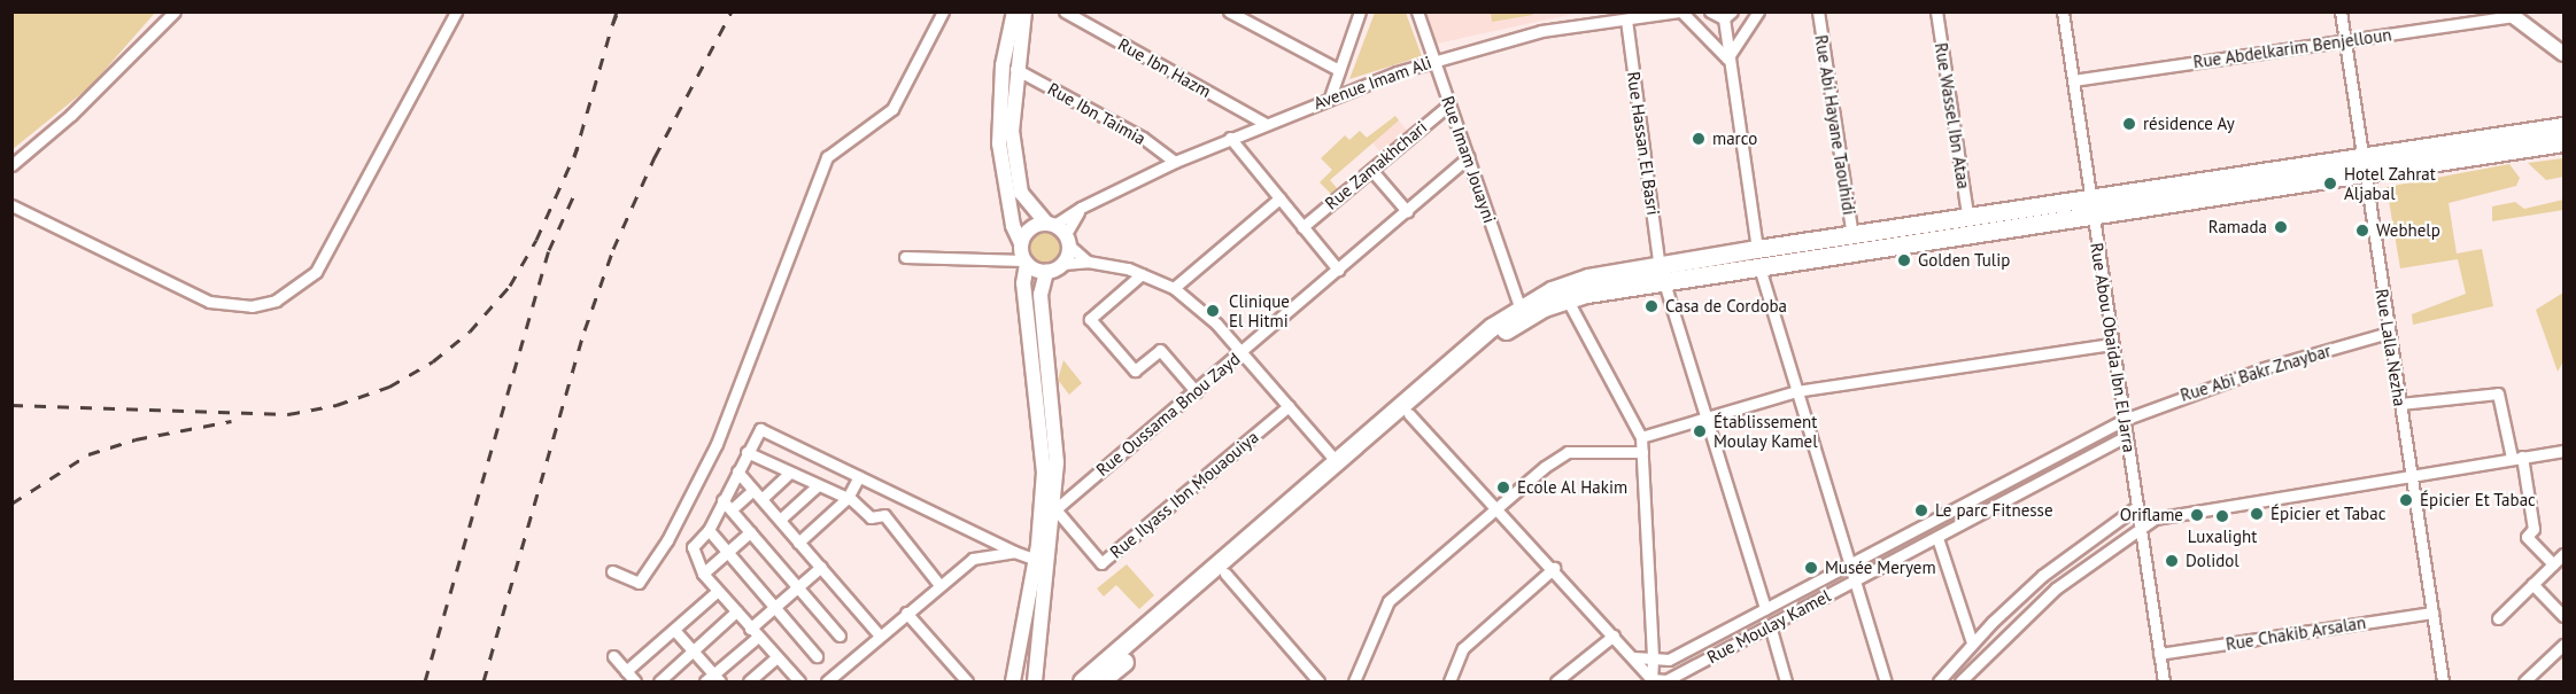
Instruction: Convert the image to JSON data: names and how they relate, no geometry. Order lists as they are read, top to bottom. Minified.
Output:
{"streets":{"street":["Rue Abdelkarim Benjelloun","Rue Ibn Hazm","Avenue Imam Ali","Rue Ibn Taimia","Rue Wassel Ibn Ataa","Rue Abi Hayane Taouhidi","Rue Hassan El Basri","Rue Imam Jouayni","Rue Zamakhchari","Rue Abou Obaida Ibn El Jarra","Rue Lalla Nezha","Rue Abi Bakr Znaybar","Rue Oussama Bnou Zayd","Rue Ilyass Ibn Mouaouiya","Rue Moulay Kamel","Rue Chakib Arsalan"]},"crossings":[["Rue Abdelkarim Benjelloun","Rue Abou Obaida Ibn El Jarra"],["Rue Abdelkarim Benjelloun","Rue Lalla Nezha"],["Rue Ibn Hazm","Avenue Imam Ali"],["Avenue Imam Ali","Rue Ibn Taimia"],["Avenue Imam Ali","Rue Hassan El Basri"],["Avenue Imam Ali","Rue Imam Jouayni"],["Rue Hassan El Basri","Rue Moulay Kamel"],["Rue Imam Jouayni","Rue Zamakhchari"],["Rue Imam Jouayni","Rue Oussama Bnou Zayd"],["Rue Abou Obaida Ibn El Jarra","Rue Abi Bakr Znaybar"],["Rue Abou Obaida Ibn El Jarra","Rue Moulay Kamel"],["Rue Abou Obaida Ibn El Jarra","Rue Chakib Arsalan"],["Rue Lalla Nezha","Rue Abi Bakr Znaybar"],["Rue Lalla Nezha","Rue Chakib Arsalan"],["Rue Abi Bakr Znaybar","Rue Moulay Kamel"],["Rue Oussama Bnou Zayd","Rue Ilyass Ibn Mouaouiya"]],"places":["résidence Ay","marco","Hotel Zahrat Aljabal","Ramada","Webhelp","Golden Tulip","Casa de Cordoba","Clinique El Hitmi","Établissement Moulay Kamel","Ecole Al Hakim","Épicier Et Tabac","Le parc Fitnesse","Épicier et Tabac","Oriflame","Luxalight","Dolidol","Musée Meryem"]}
